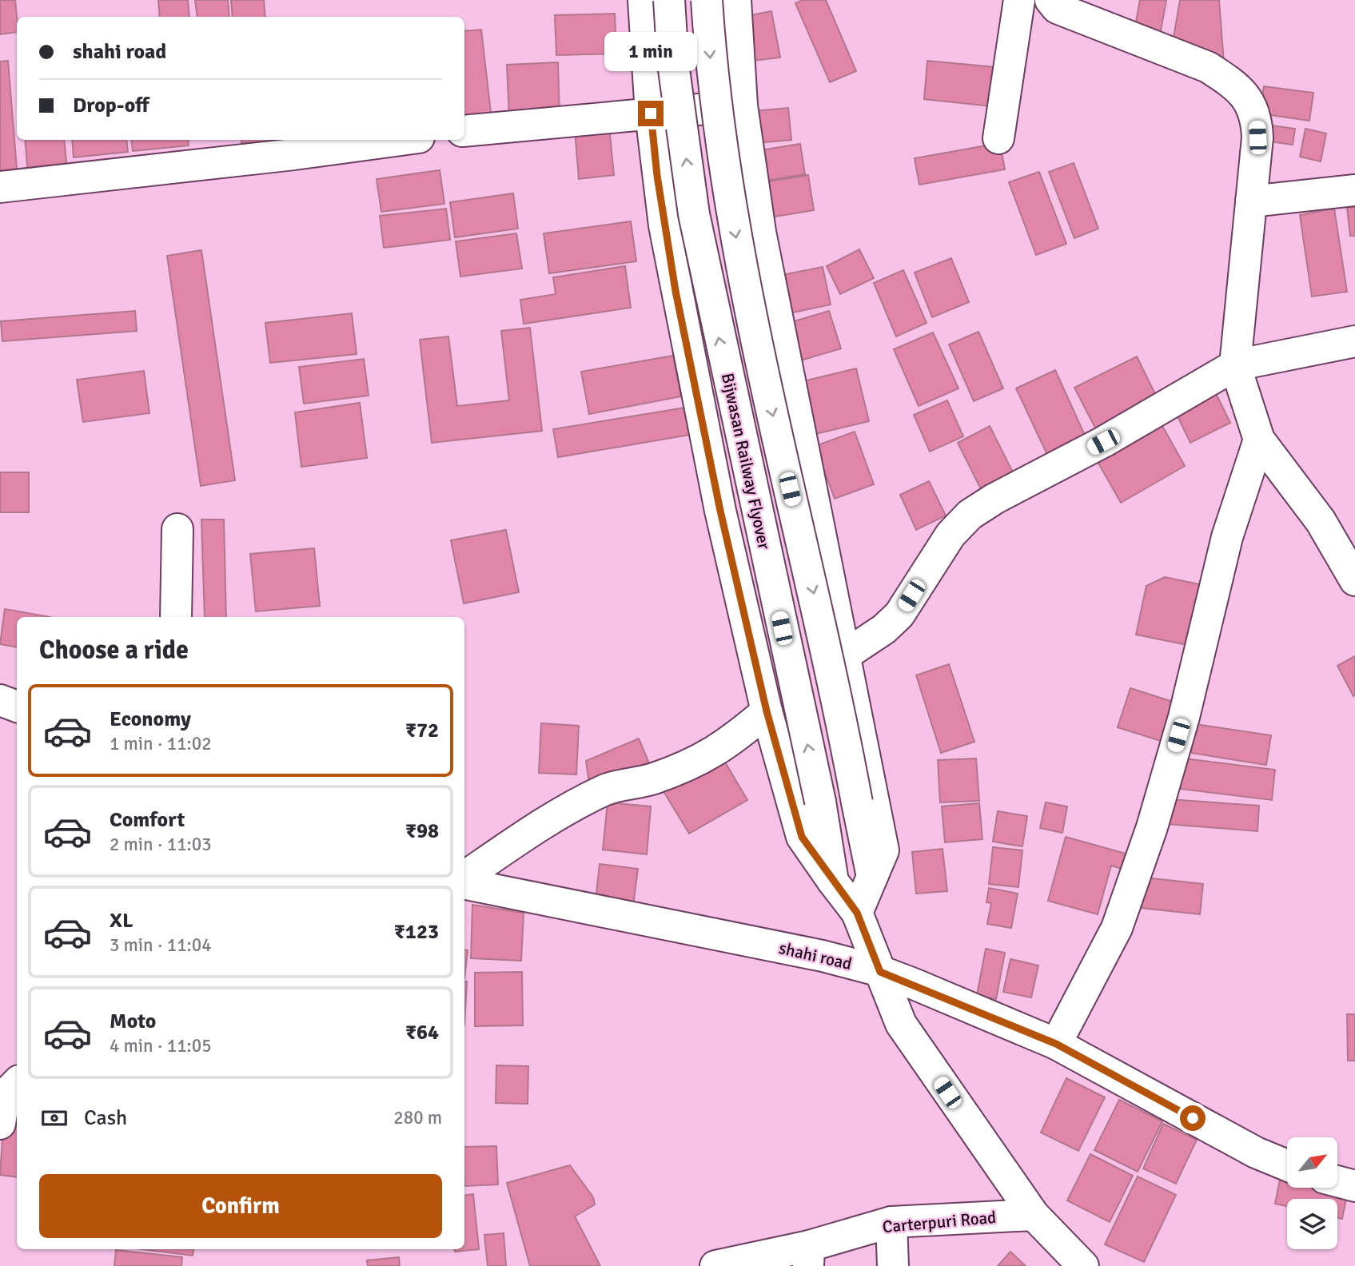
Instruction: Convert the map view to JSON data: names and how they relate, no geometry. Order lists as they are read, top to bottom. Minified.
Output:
{"streets":{"street":["Bijwasan Railway Flyover","shahi road","Carterpuri Road"]},"crossings":[["Bijwasan Railway Flyover","shahi road"],["Bijwasan Railway Flyover","Carterpuri Road"]],"north":"top right","page":{"banner":["shahi road","Drop-off"],"bubble":"1 min","heading":"Choose a ride","list":[{"name":"Economy","note":"1 min · 11:02","value":"₹72"},{"name":"Comfort","note":"2 min · 11:03","value":"₹98"},{"name":"XL","note":"3 min · 11:04","value":"₹123"},{"name":"Moto","note":"4 min · 11:05","value":"₹64"}],"pay":["Cash","280 m"],"buttons":"Confirm"}}
